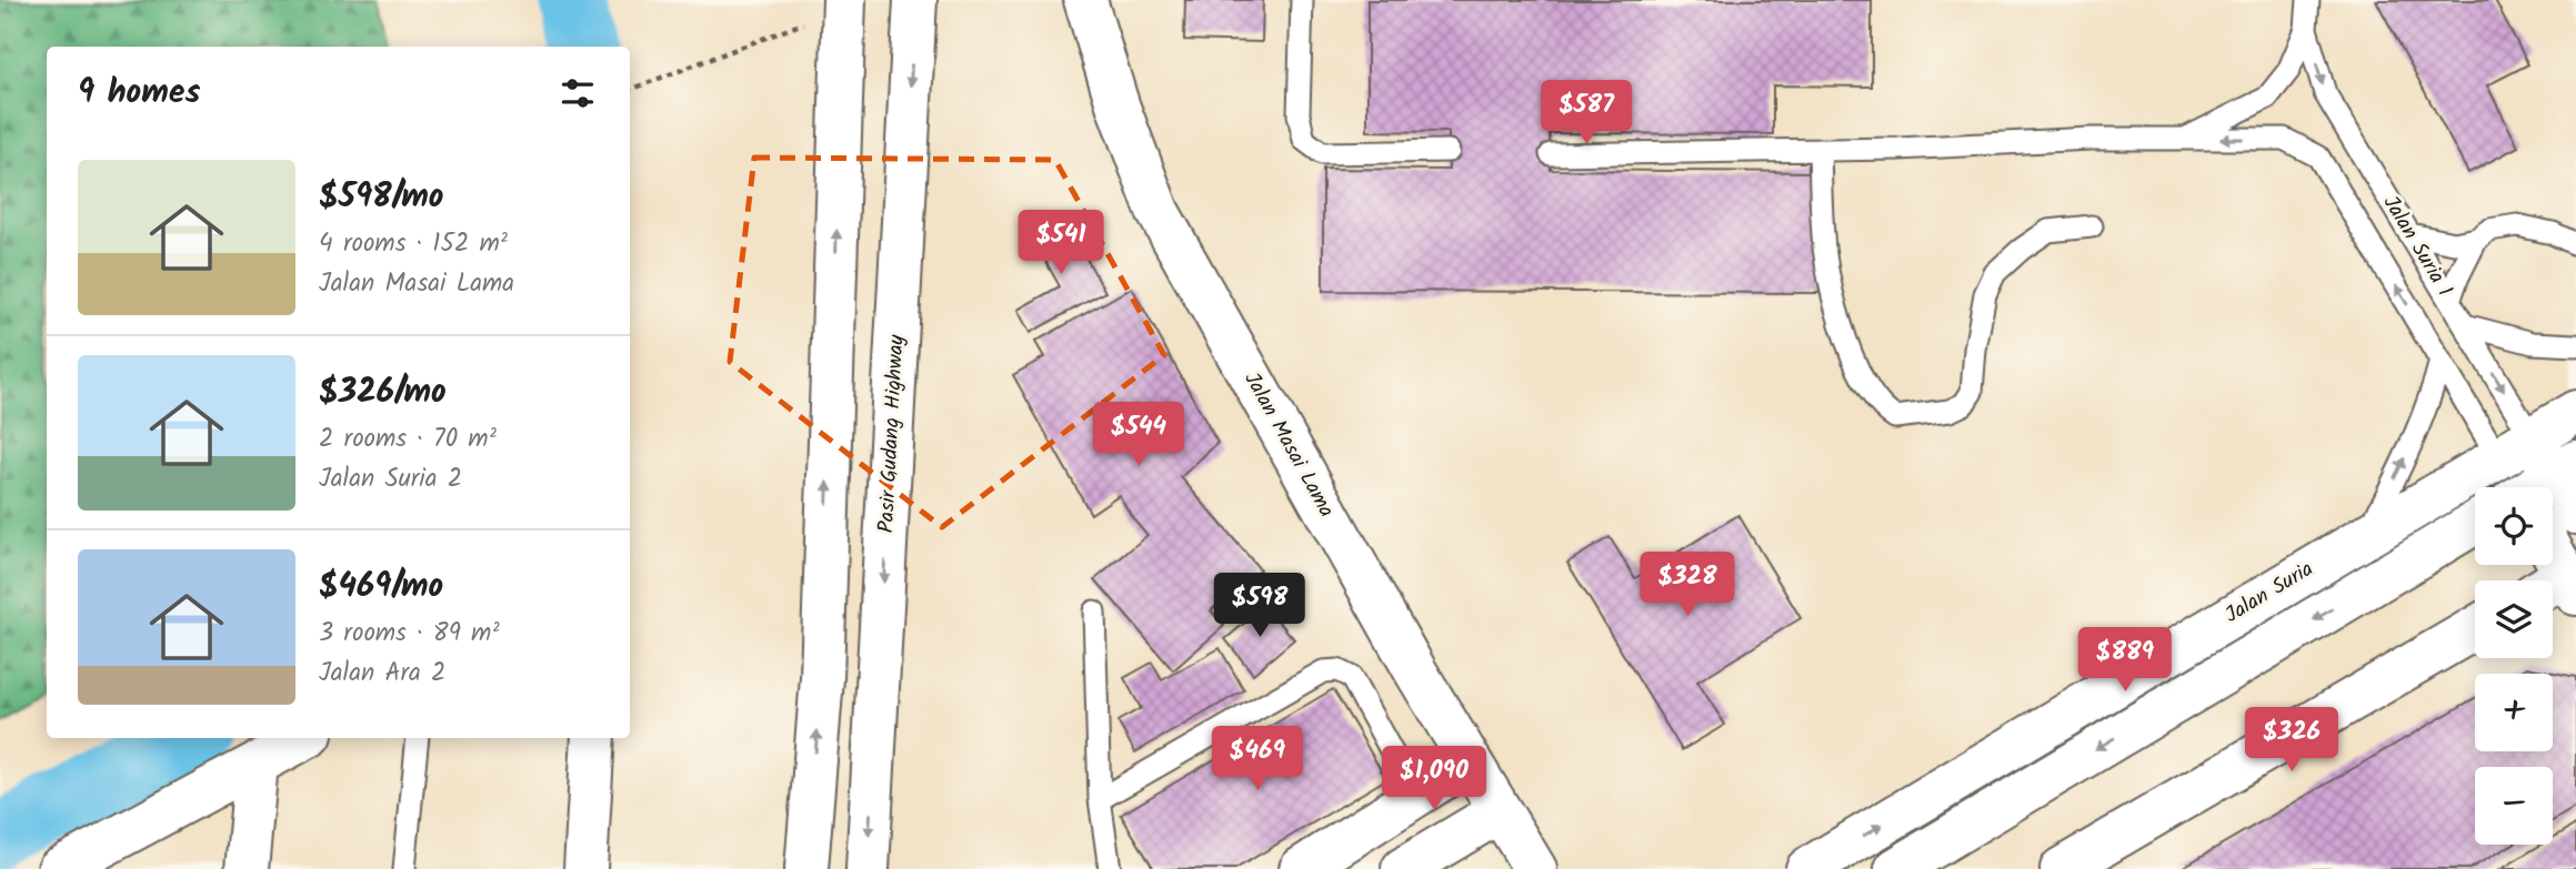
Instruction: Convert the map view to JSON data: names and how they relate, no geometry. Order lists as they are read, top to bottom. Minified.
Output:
{"streets":{"main road":["Pasir Gudang Highway","Jalan Masai Lama","Jalan Suria"],"lane":["Jalan Suria 1"]},"crossings":[["Jalan Suria 1","Jalan Suria"]],"page":{"heading":"9 homes","price":["$587","$541","$544","$328","$598","$889","$326","$469","$1,090"],"list":[{"name":"$598/mo","note":"4 rooms · 152 m² · Jalan Masai Lama"},{"name":"$326/mo","note":"2 rooms · 70 m² · Jalan Suria 2"},{"name":"$469/mo","note":"3 rooms · 89 m² · Jalan Ara 2"}],"map_buttons":["+","−"]}}
